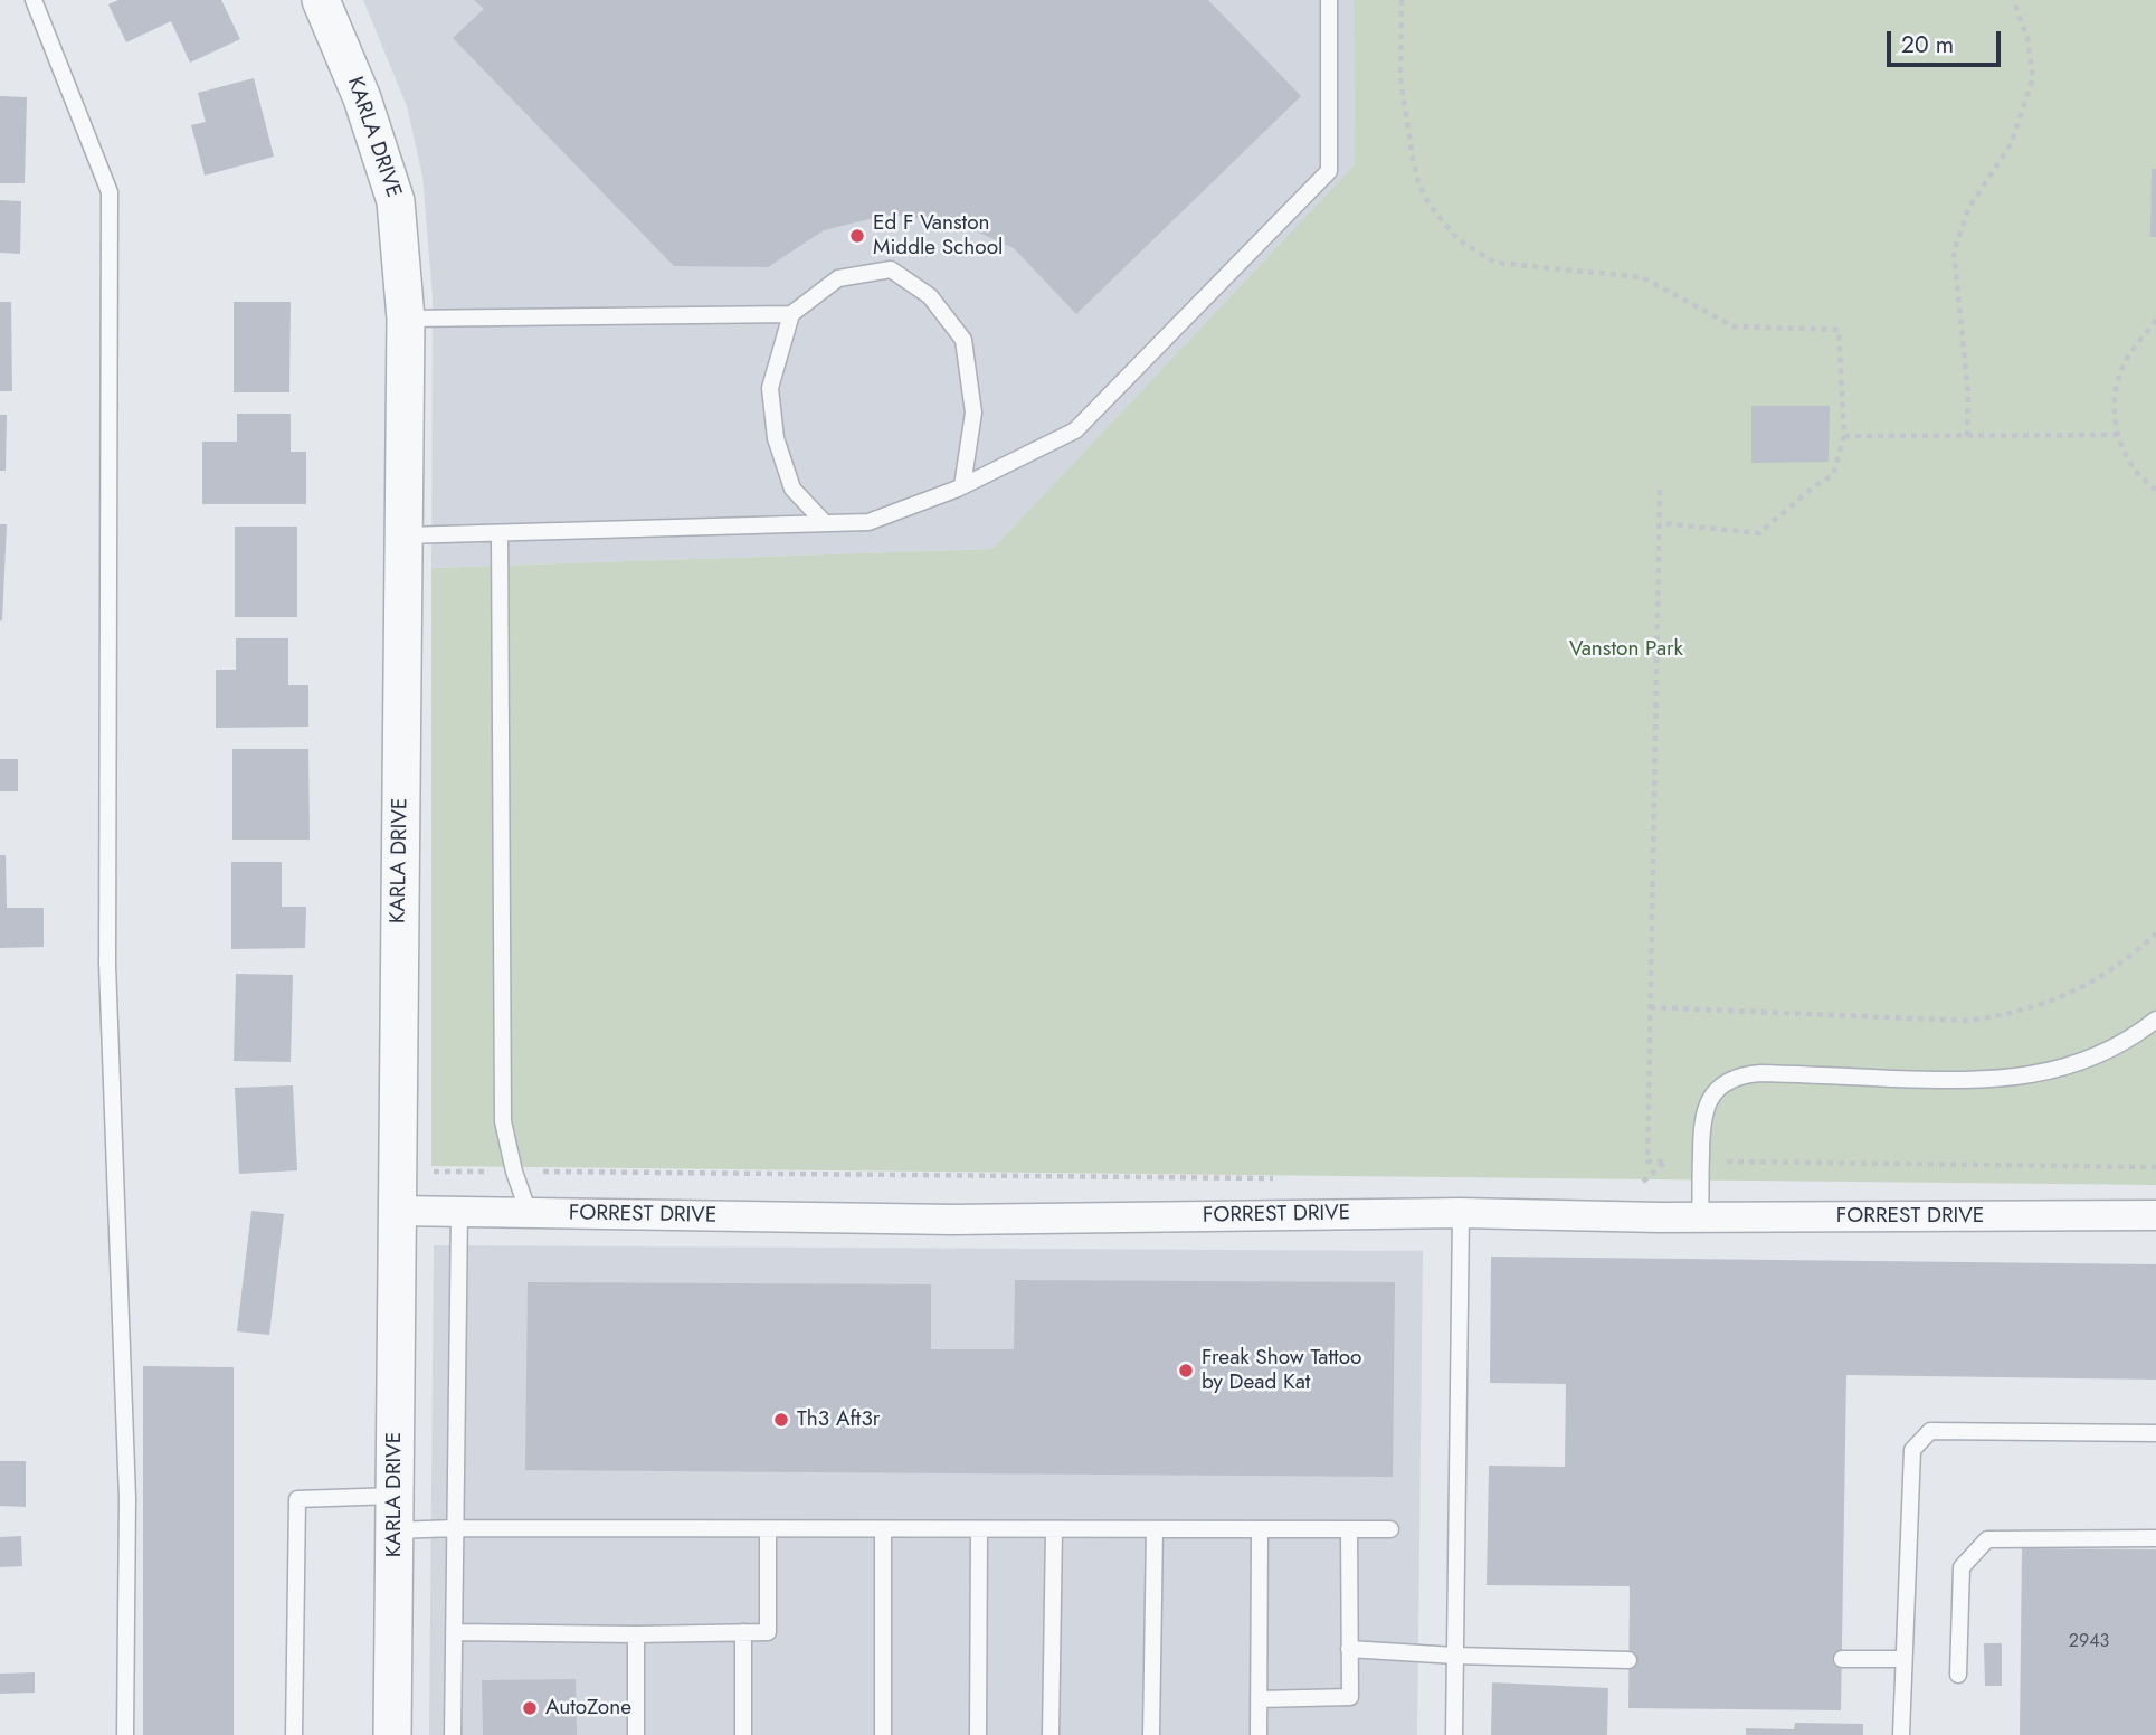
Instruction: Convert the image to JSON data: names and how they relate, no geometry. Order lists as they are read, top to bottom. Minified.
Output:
{"streets":{"street":["KARLA DRIVE","FORREST DRIVE"]},"crossings":[["KARLA DRIVE","FORREST DRIVE"]],"parks":["Vanston Park"],"places":["Ed F Vanston Middle School","Freak Show Tattoo by Dead Kat","Th3 Aft3r","AutoZone"],"house_numbers":["2943"],"scale_bar":"20 m"}
